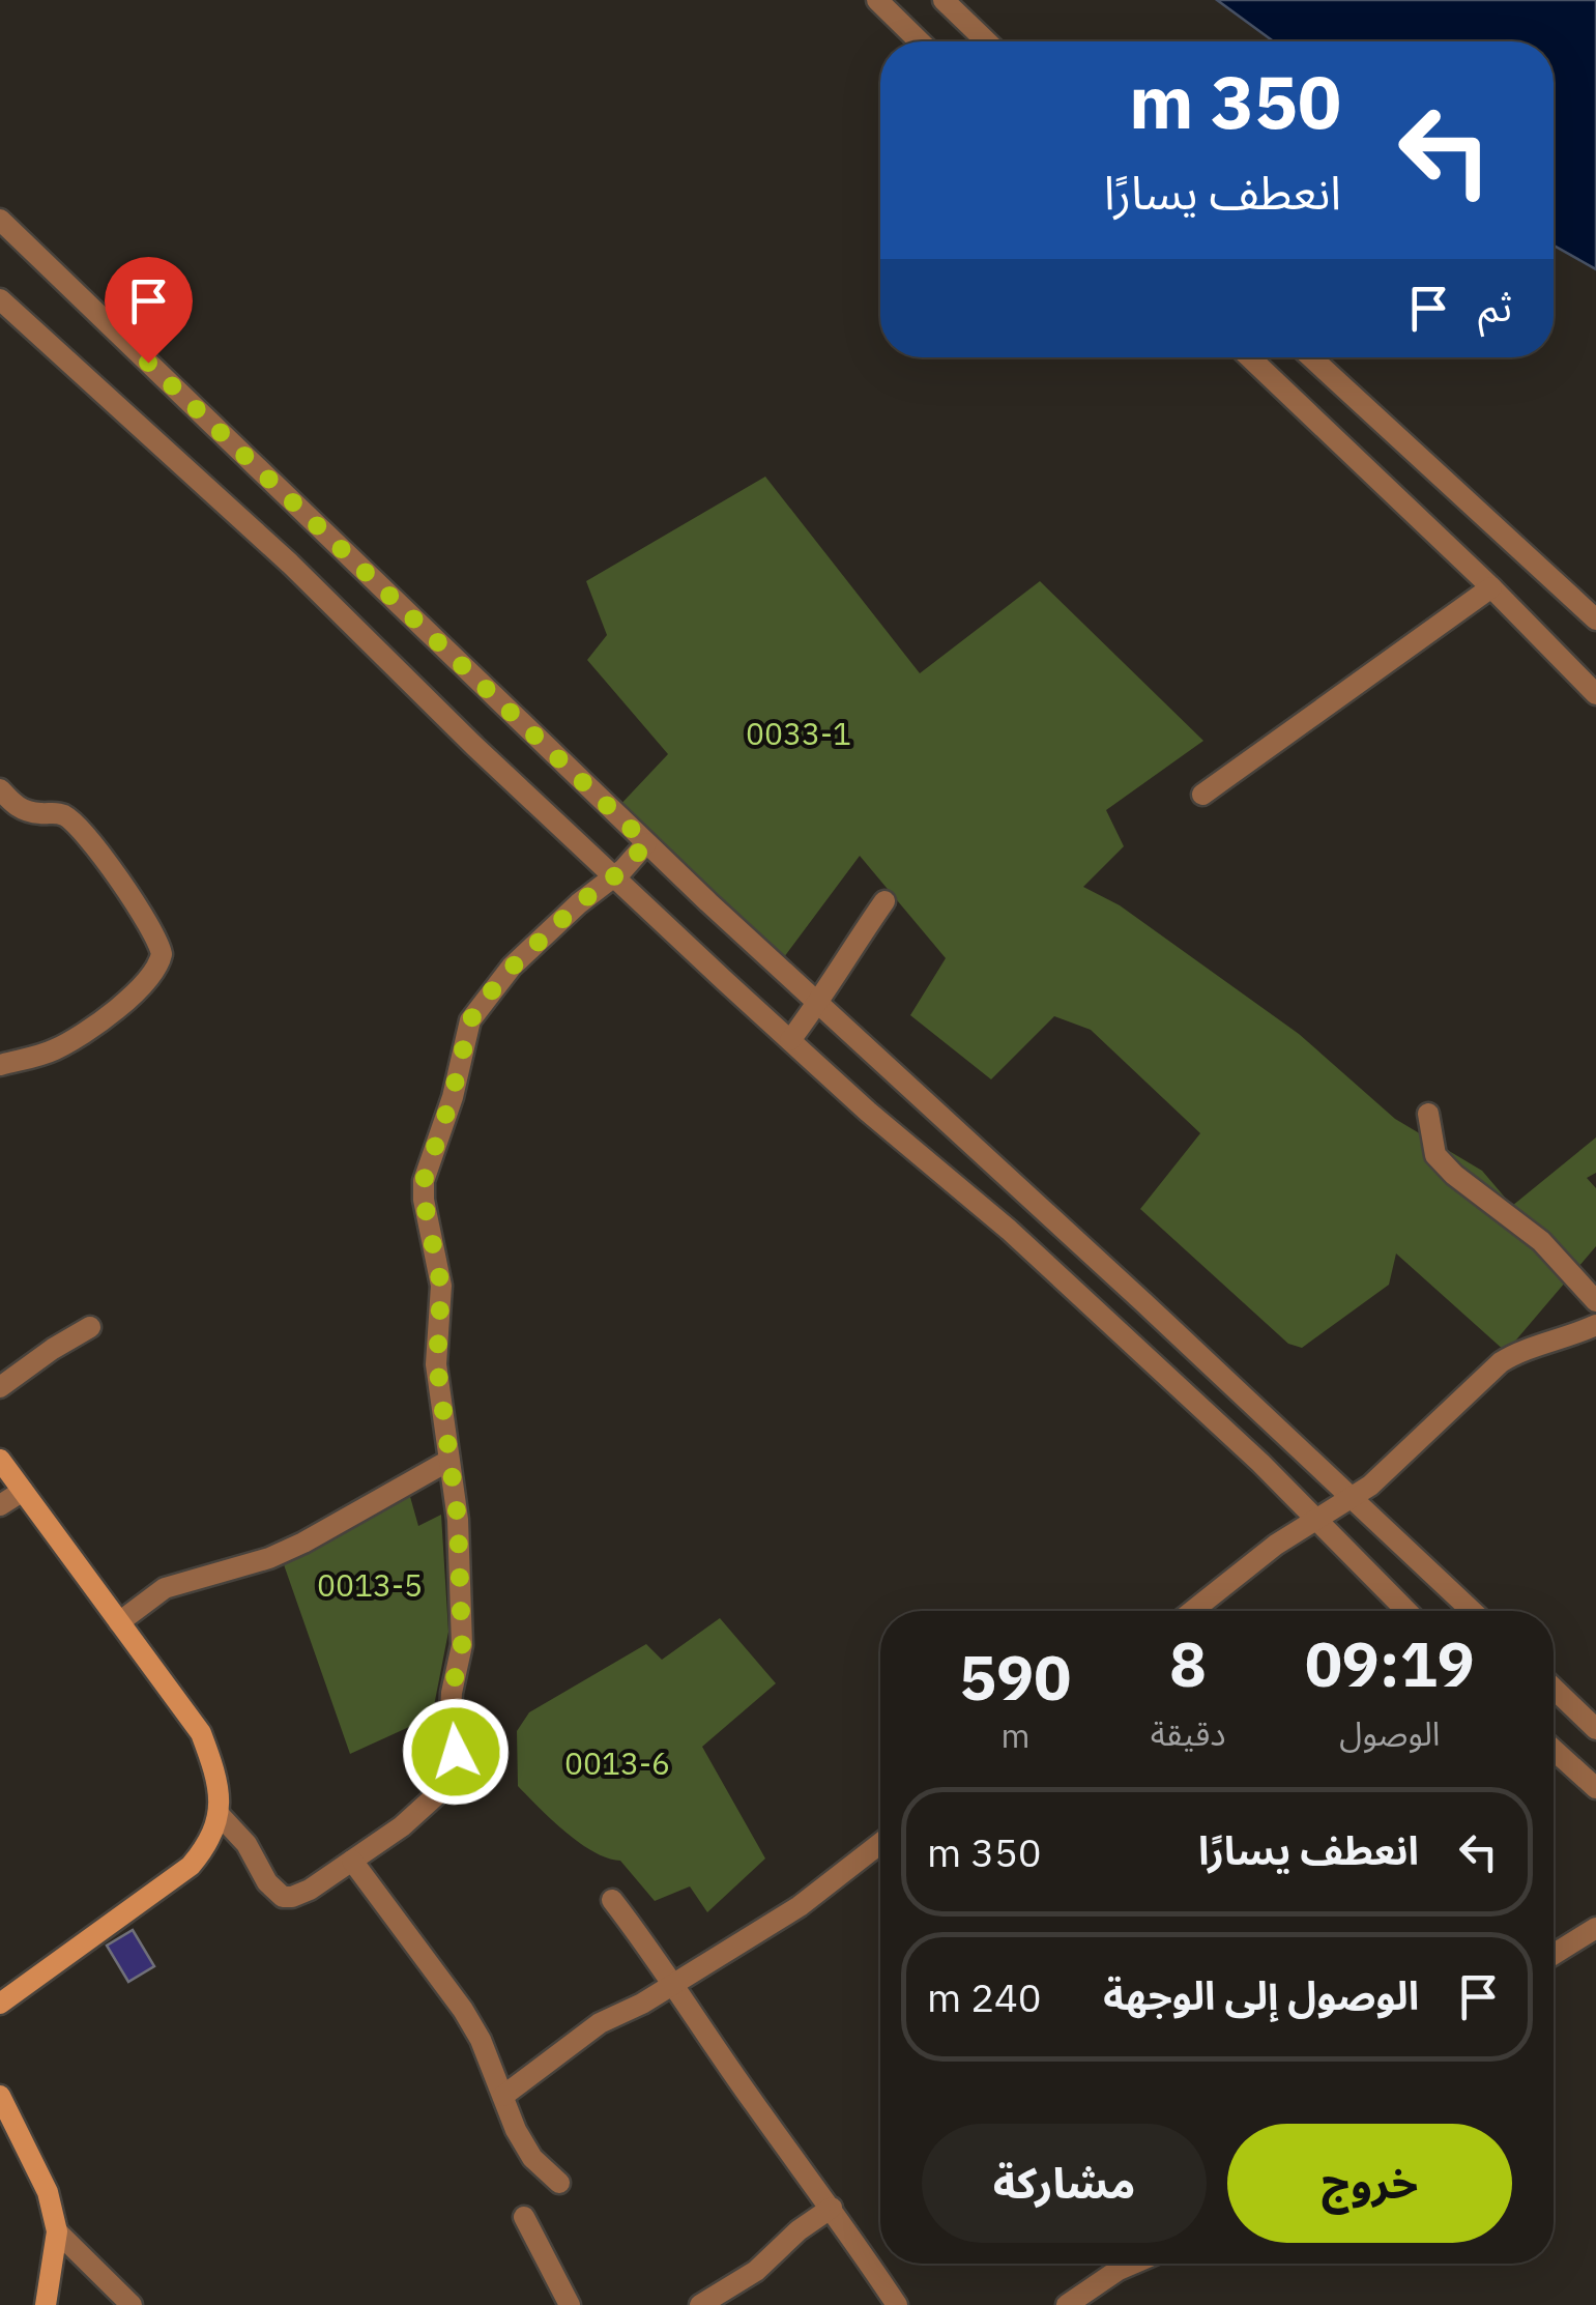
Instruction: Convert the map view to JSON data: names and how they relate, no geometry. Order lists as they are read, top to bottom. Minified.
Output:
{"parks":["0033-1","0013-5","0013-6"],"page":{"turn":["350 m","انعطف يسارًا"],"then":"ثم","eta":["09:19","الوصول","8","دقيقة","590","m"],"list":[{"name":"انعطف يسارًا","value":"350 m"},{"name":"الوصول إلى الوجهة","value":"240 m"}],"buttons":["خروج","مشاركة"]}}
